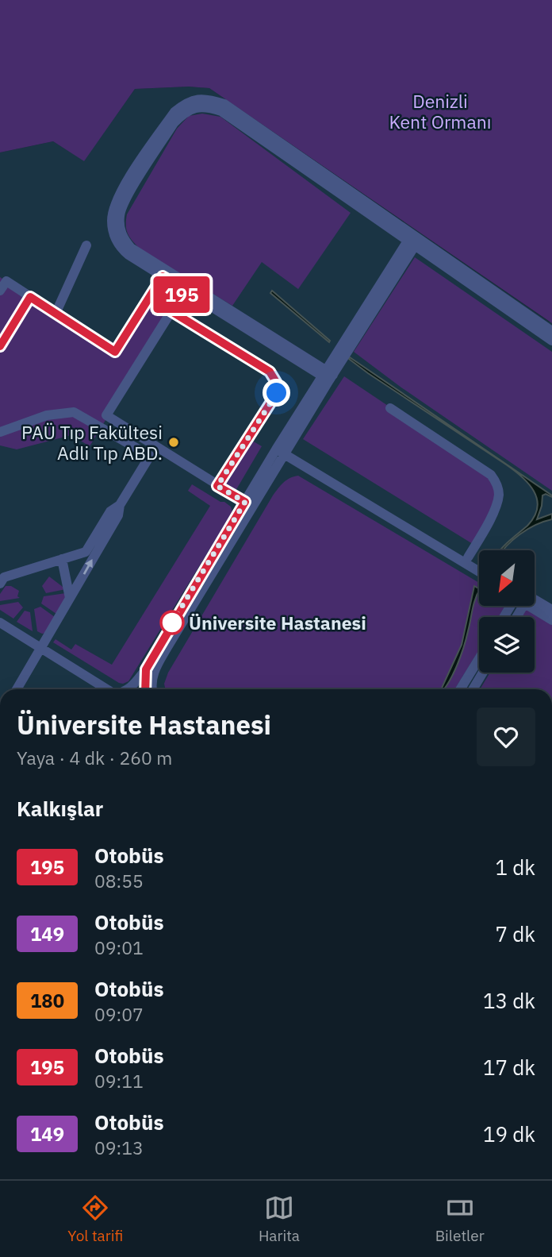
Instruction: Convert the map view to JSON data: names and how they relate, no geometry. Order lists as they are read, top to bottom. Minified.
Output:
{"parks":["Denizli Kent Ormanı"],"places":["PAÜ Tıp Fakültesi Adli Tıp ABD.","Üniversite Hastanesi"],"lines":["bus line 195"],"north":"bottom left","page":{"on_map":"195","heading":[["Üniversite Hastanesi","Yaya · 4 dk · 260 m"],"Kalkışlar"],"list":[{"mark":"195","name":"Otobüs","note":"08:55","value":"1 dk"},{"mark":"149","name":"Otobüs","note":"09:01","value":"7 dk"},{"mark":"180","name":"Otobüs","note":"09:07","value":"13 dk"},{"mark":"195","name":"Otobüs","note":"09:11","value":"17 dk"},{"mark":"149","name":"Otobüs","note":"09:13","value":"19 dk"}],"tabs":["Yol tarifi","Harita","Biletler"]}}
